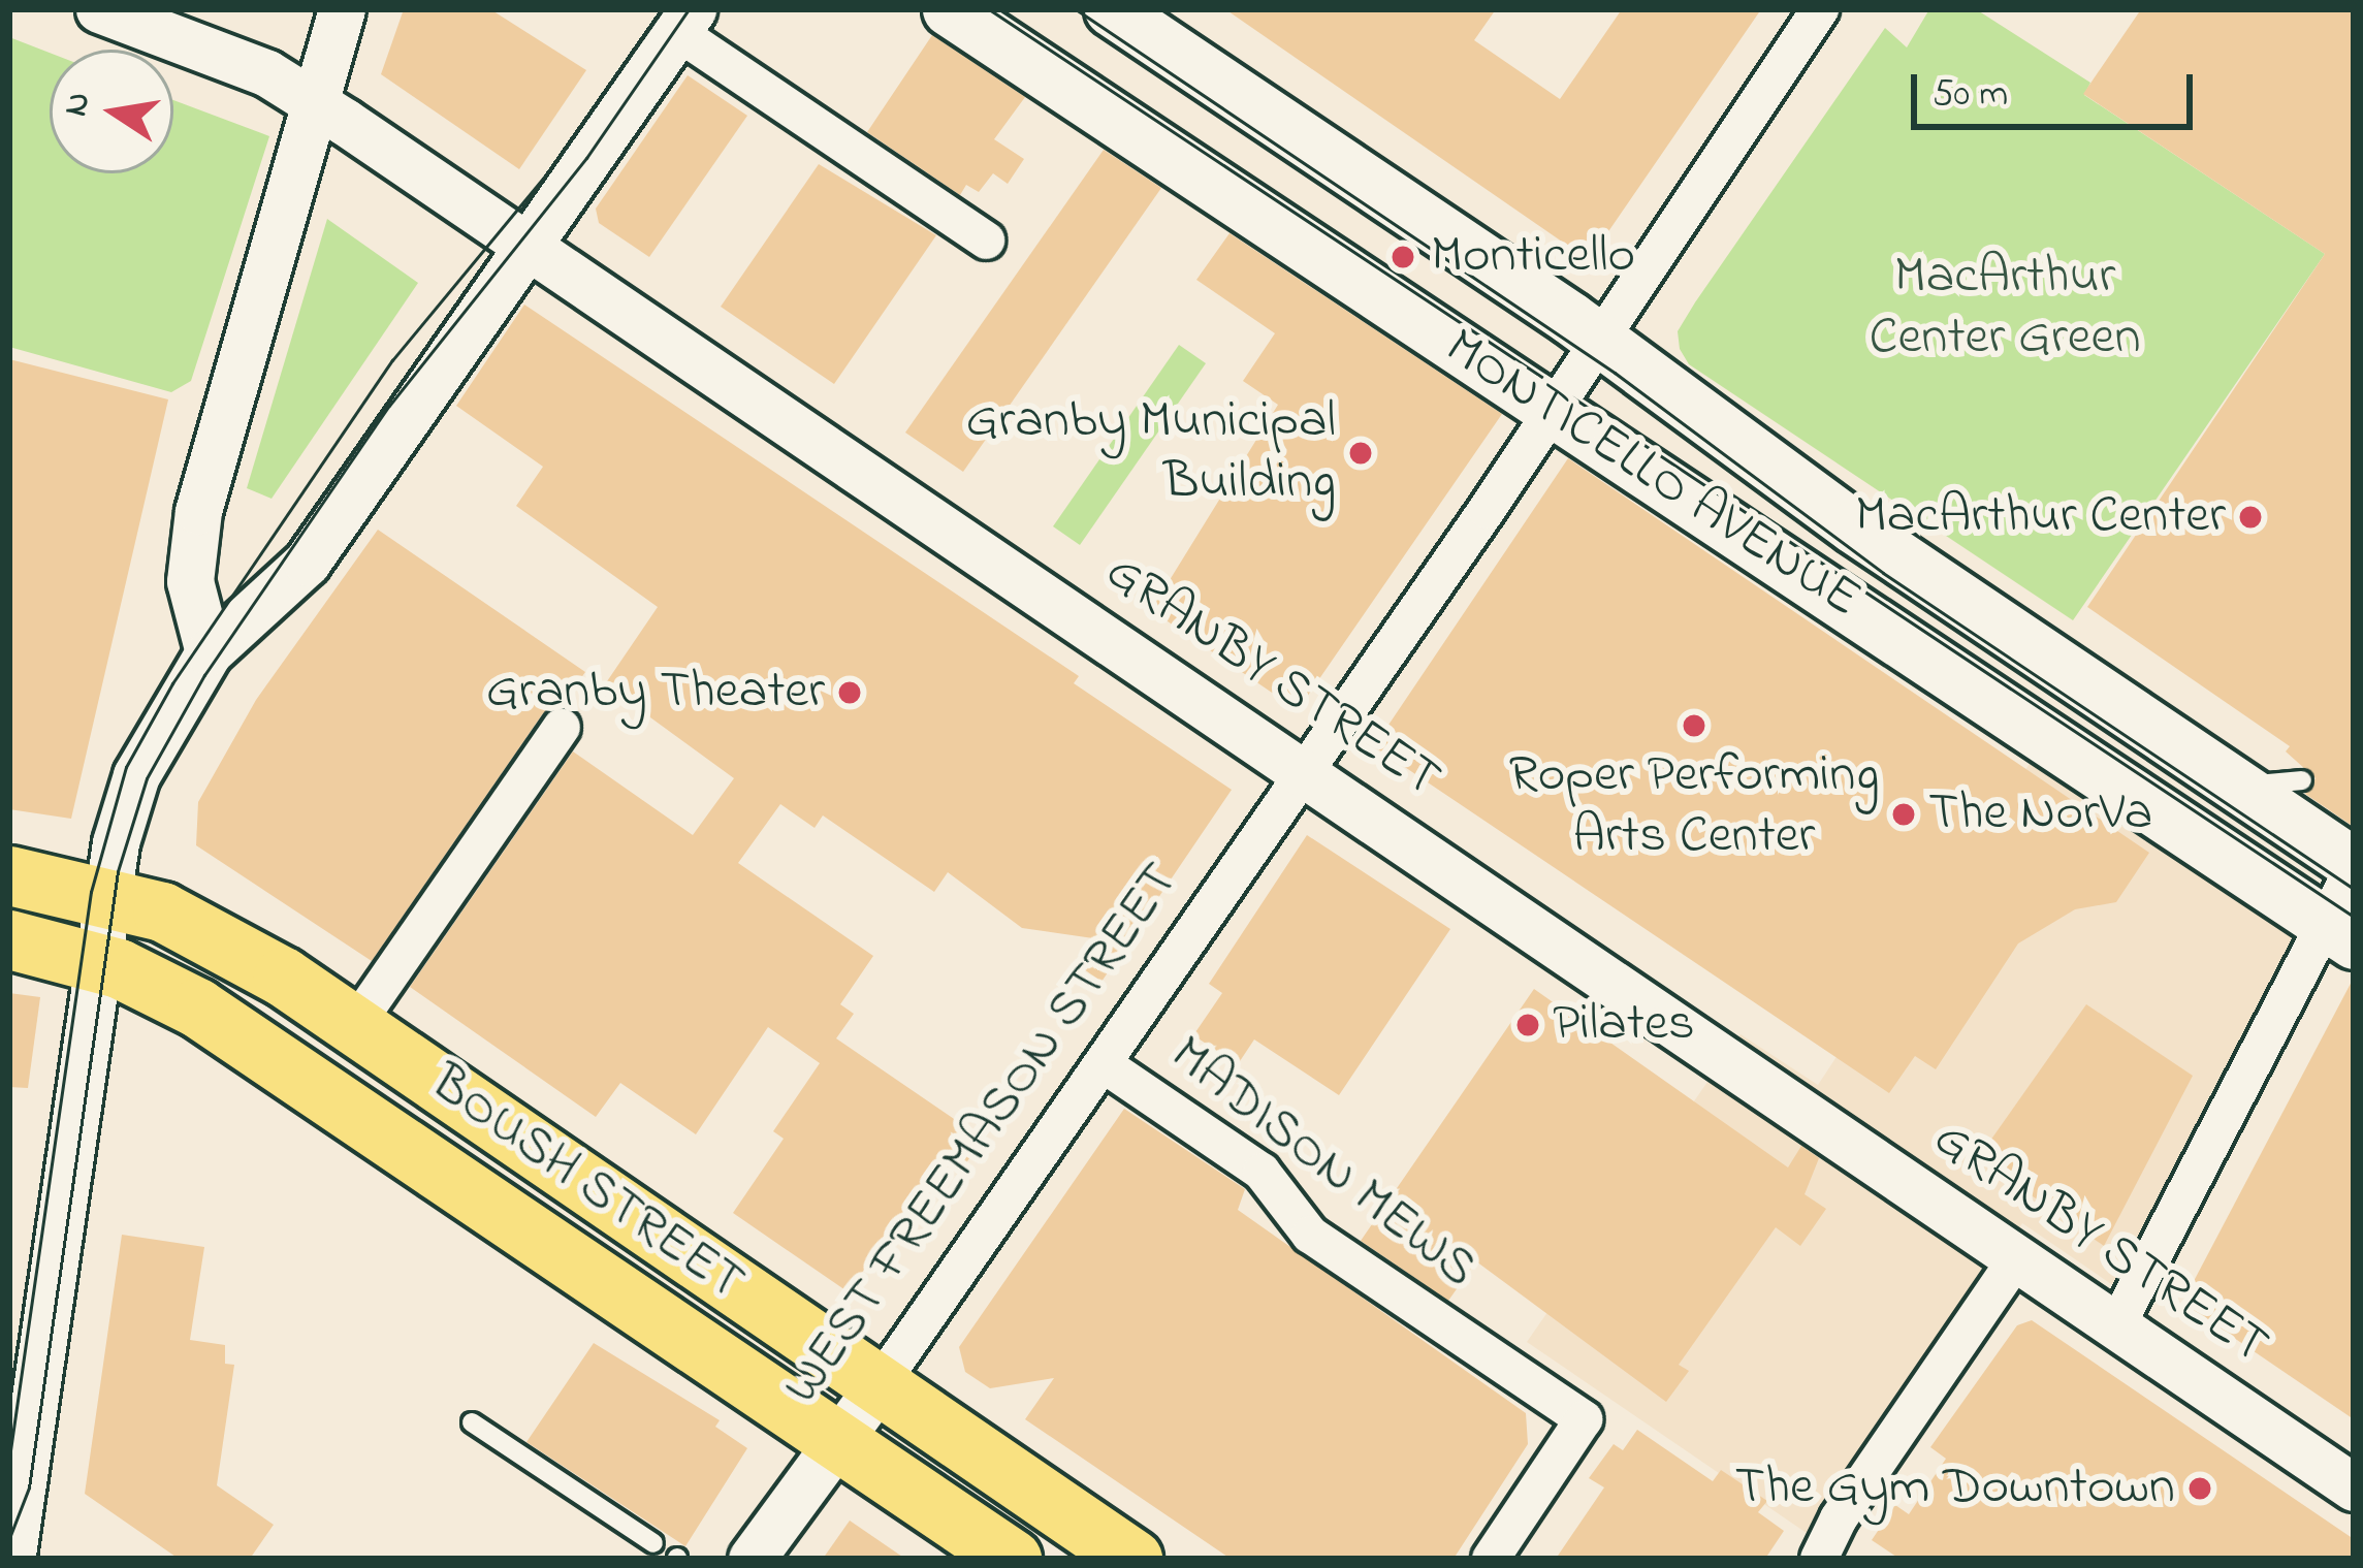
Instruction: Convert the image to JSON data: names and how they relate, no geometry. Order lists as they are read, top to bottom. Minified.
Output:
{"streets":{"main road":["MONTICELLO AVENUE","BOUSH STREET"],"street":["GRANBY STREET","WEST FREEMASON STREET","MADISON MEWS"]},"crossings":[["MONTICELLO AVENUE","WEST FREEMASON STREET"],["GRANBY STREET","WEST FREEMASON STREET"],["WEST FREEMASON STREET","MADISON MEWS"],["WEST FREEMASON STREET","BOUSH STREET"]],"parks":["MacArthur Center Green"],"places":["Monticello","Granby Municipal Building","MacArthur Center","Granby Theater","Roper Performing Arts Center","The NorVa","Pilates","The Gym Downtown"],"scale_bar":"50 m","north":"left"}
